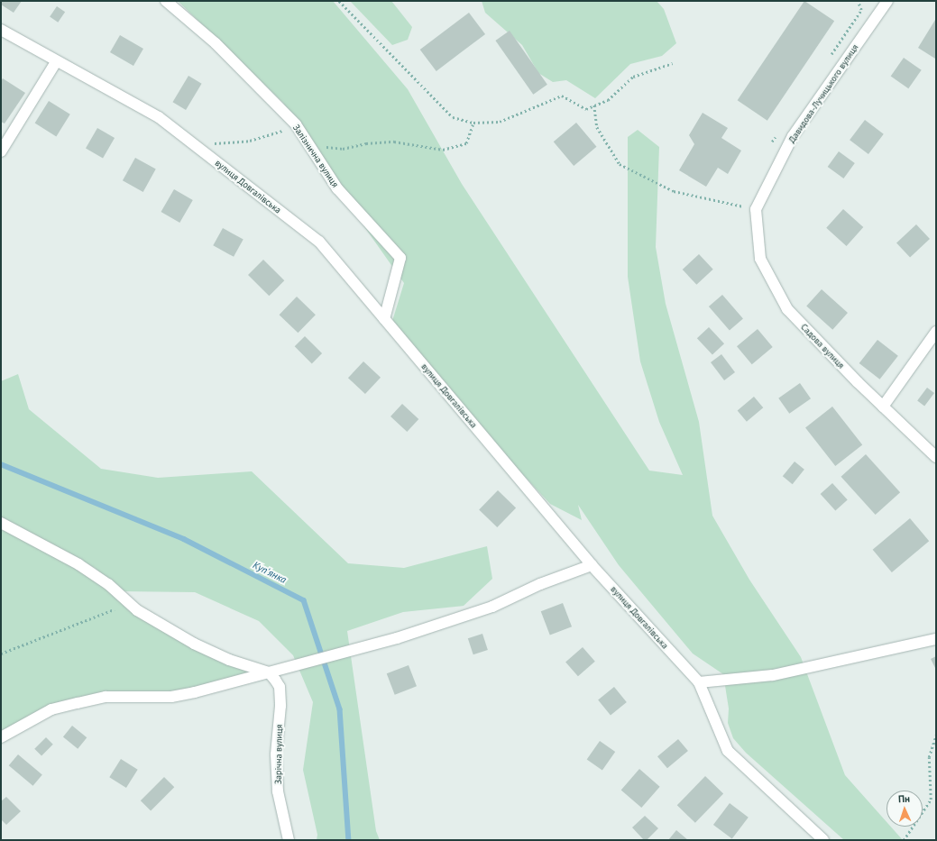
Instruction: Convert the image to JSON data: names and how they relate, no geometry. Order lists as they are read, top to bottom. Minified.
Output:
{"streets":{"street":["Давидова-Лучицького вулиця","Залізнична вулиця","вулиця Довгалівська","Садова вулиця","Зарічна вулиця"]},"crossings":[["Давидова-Лучицького вулиця","Садова вулиця"],["Залізнична вулиця","вулиця Довгалівська"]],"water":["Куп'янка"],"north":"top"}
